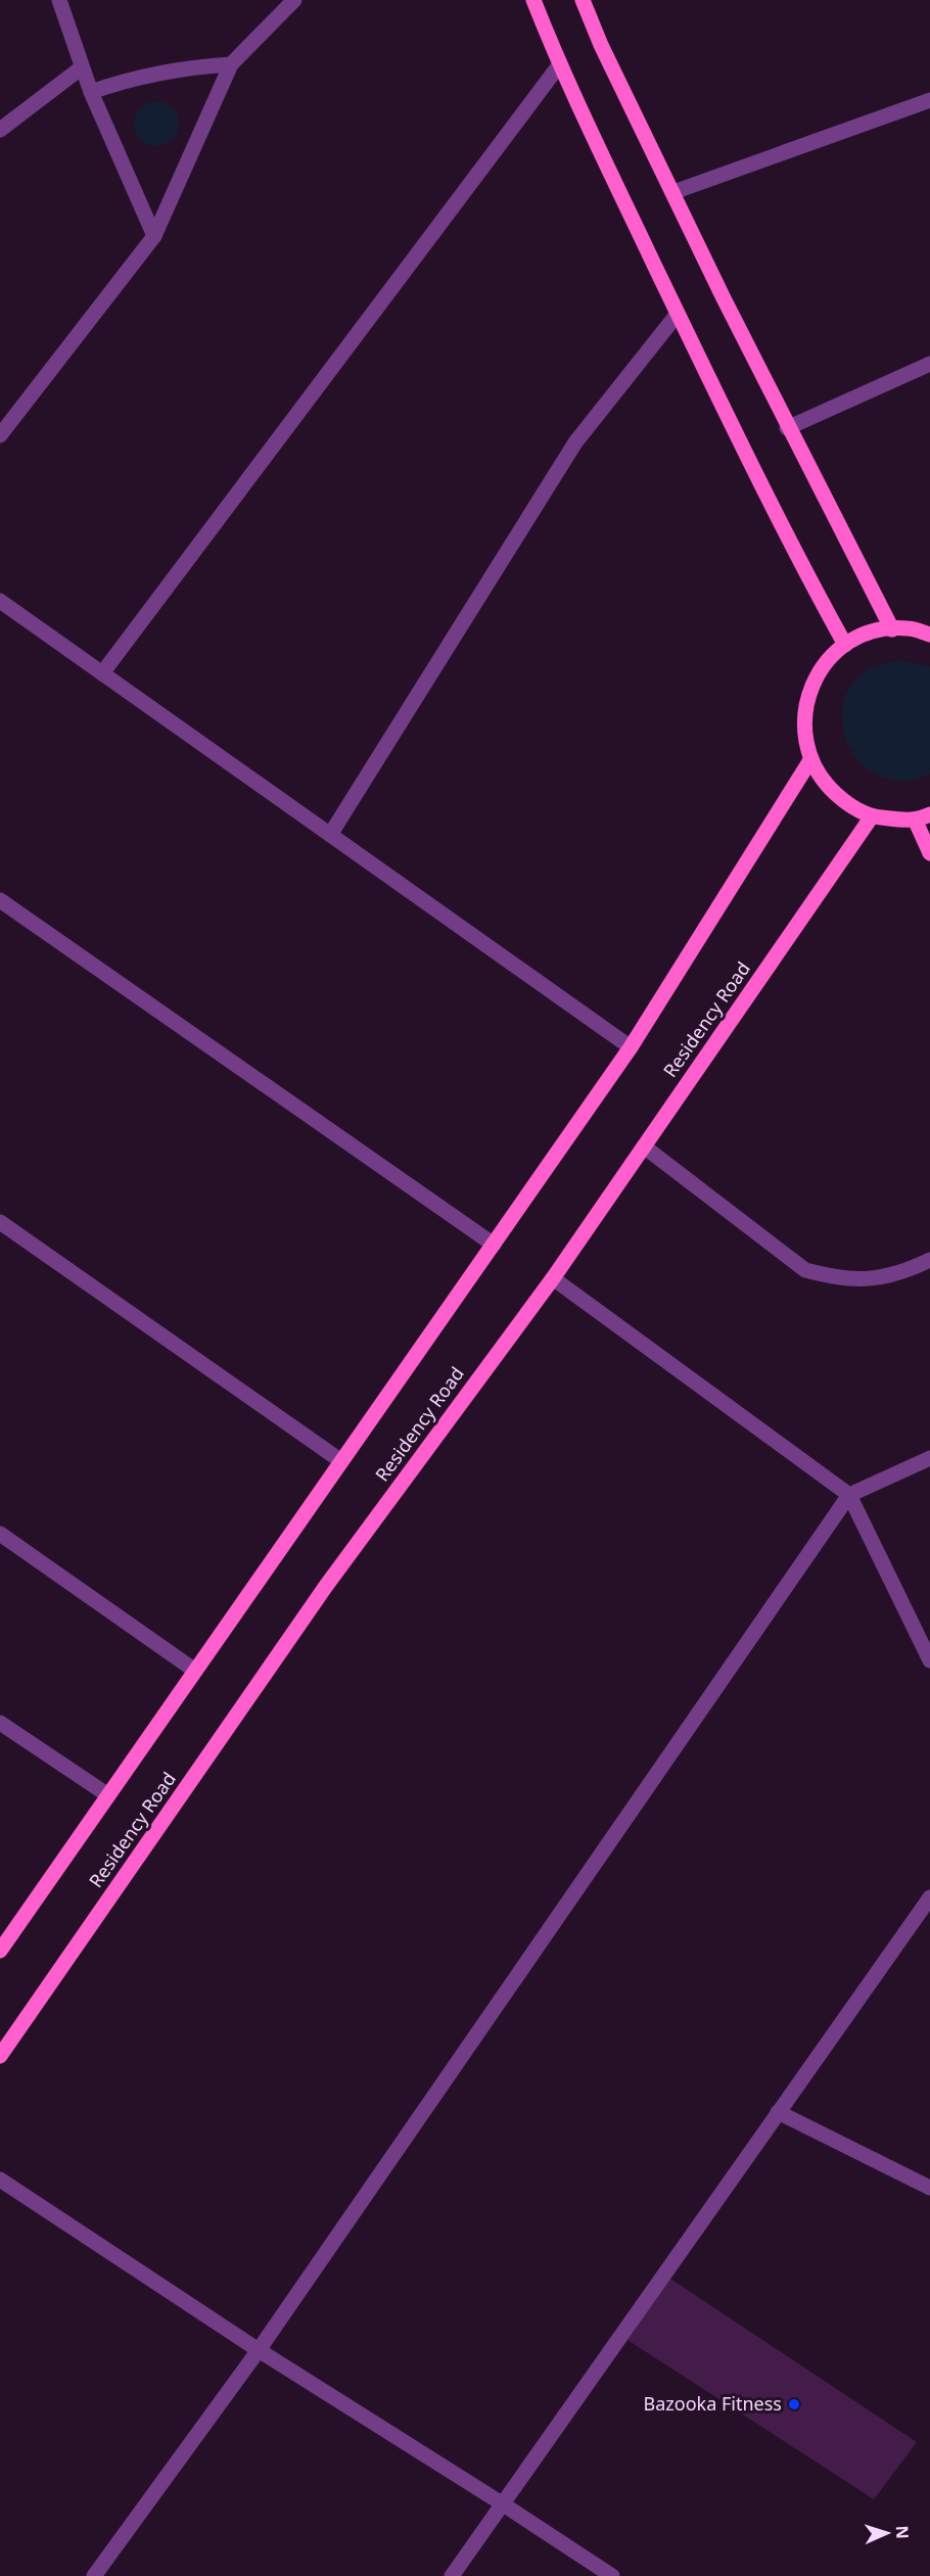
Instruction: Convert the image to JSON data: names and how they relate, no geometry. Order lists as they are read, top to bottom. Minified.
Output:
{"streets":{"main road":["Residency Road"]},"places":["Bazooka Fitness"],"north":"right"}
